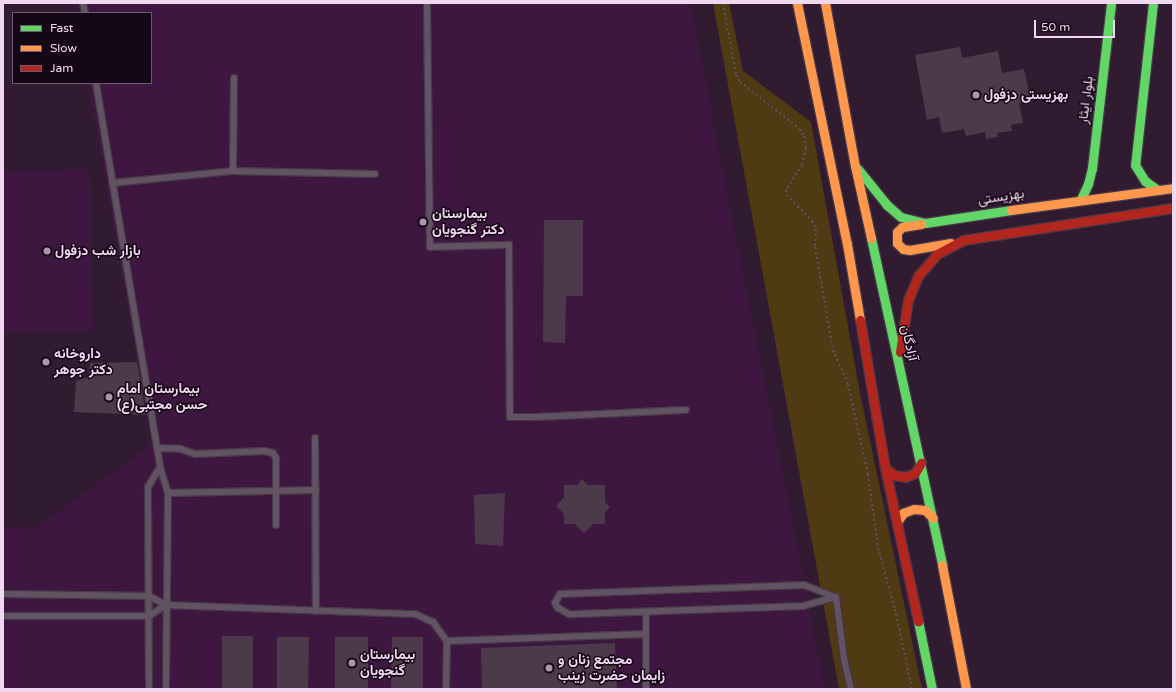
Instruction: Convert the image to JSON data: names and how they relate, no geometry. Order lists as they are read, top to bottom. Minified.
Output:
{"streets":{"main road":["بلوار ایثار","بهزیستی","آزادگان"]},"crossings":[["بلوار ایثار","بهزیستی"],["بهزیستی","آزادگان"]],"places":["بهزیستی دزفول","بیمارستان دکتر گنجویان","بازار شب دزفول","داروخانه دکتر جوهر","بیمارستان امام حسن مجتبی(ع)","بیمارستان گنجویان","مجتمع زنان و زایمان حضرت زینب"],"legend":["Fast","Slow","Jam"],"scale_bar":"50 m"}
